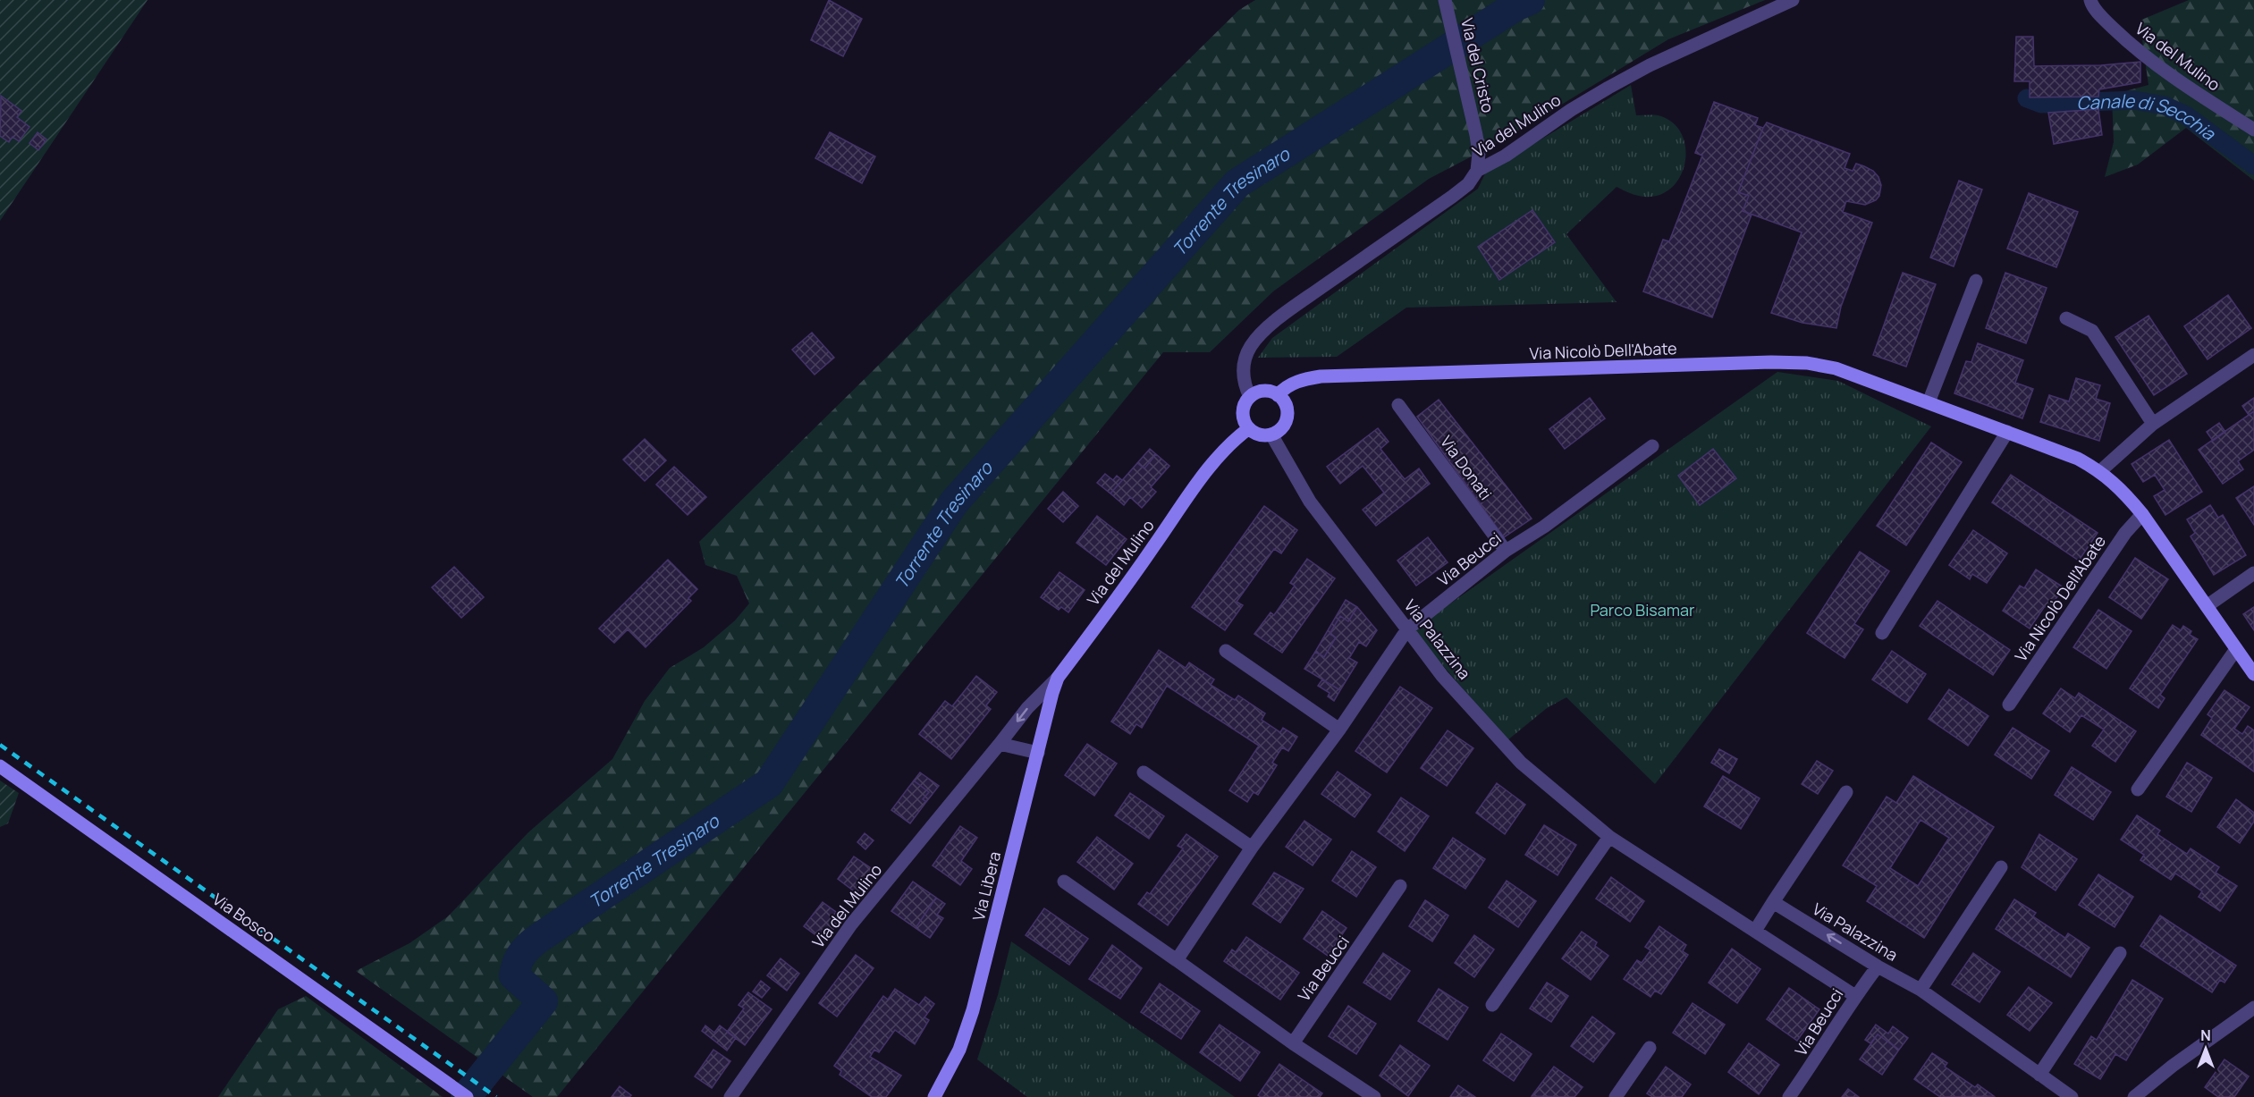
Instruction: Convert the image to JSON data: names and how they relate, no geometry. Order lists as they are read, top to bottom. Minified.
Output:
{"streets":{"street":["Via del Mulino","Via del Cristo","Via Nicolò Dell'Abate","Via Donati","Via Beucci","Via Palazzina","Via Libera","Via Bosco"]},"crossings":[["Via del Mulino","Via del Cristo"],["Via del Mulino","Via Nicolò Dell'Abate"],["Via del Mulino","Via Palazzina"],["Via del Mulino","Via Libera"],["Via Nicolò Dell'Abate","Via Palazzina"],["Via Donati","Via Beucci"],["Via Beucci","Via Palazzina"]],"water":["Canale di Secchia","Torrente Tresinaro"],"parks":["Parco Bisamar"],"north":"top"}
